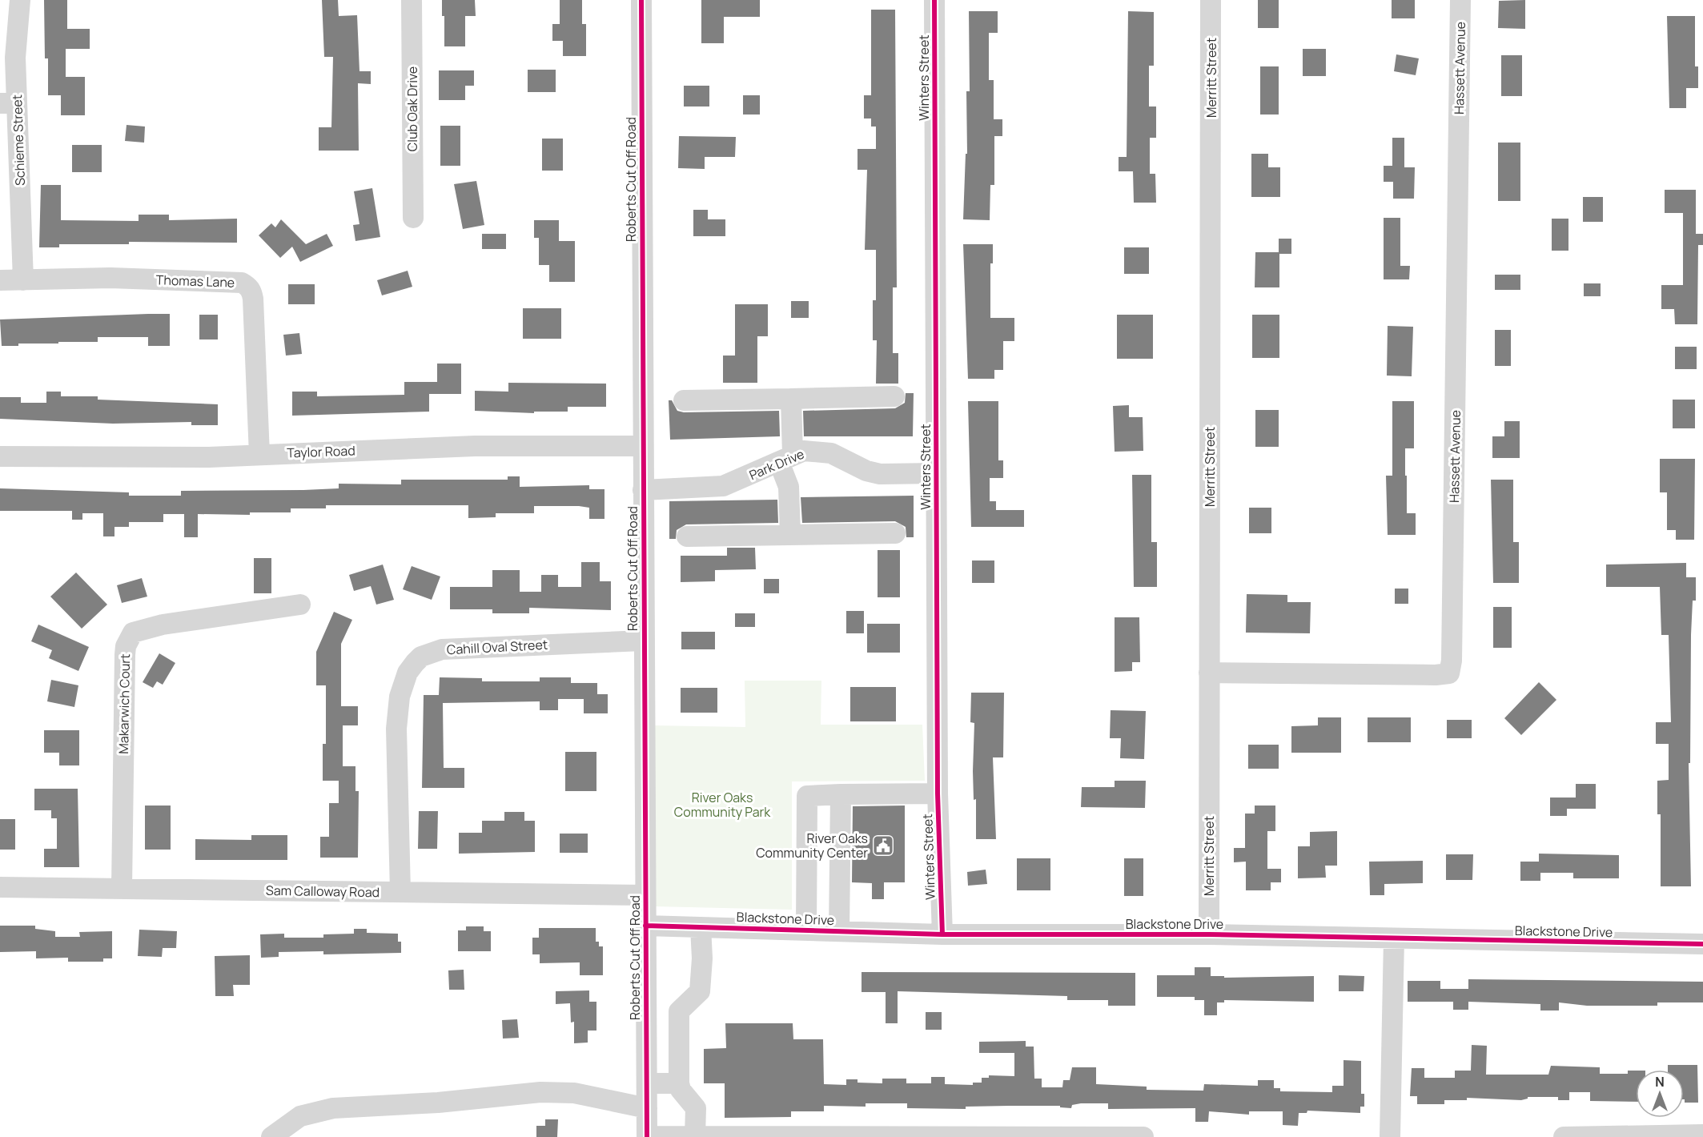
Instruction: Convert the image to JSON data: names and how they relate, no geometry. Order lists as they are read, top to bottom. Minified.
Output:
{"streets":{"street":["Hassett Avenue","Winters Street","Merritt Street","Club Oak Drive","Schieme Street","Roberts Cut Off Road","Thomas Lane","Taylor Road","Park Drive","Cahill Oval Street","Makarwich Court","Sam Calloway Road","Blackstone Drive"]},"crossings":[["Hassett Avenue","Merritt Street"],["Winters Street","Park Drive"],["Winters Street","Blackstone Drive"],["Merritt Street","Blackstone Drive"],["Schieme Street","Thomas Lane"],["Roberts Cut Off Road","Taylor Road"],["Roberts Cut Off Road","Park Drive"],["Roberts Cut Off Road","Cahill Oval Street"],["Roberts Cut Off Road","Sam Calloway Road"],["Roberts Cut Off Road","Blackstone Drive"],["Thomas Lane","Taylor Road"],["Cahill Oval Street","Sam Calloway Road"],["Makarwich Court","Sam Calloway Road"]],"parks":["River Oaks Community Park"],"places":{"public building":["River Oaks Community Center"]},"north":"top"}
